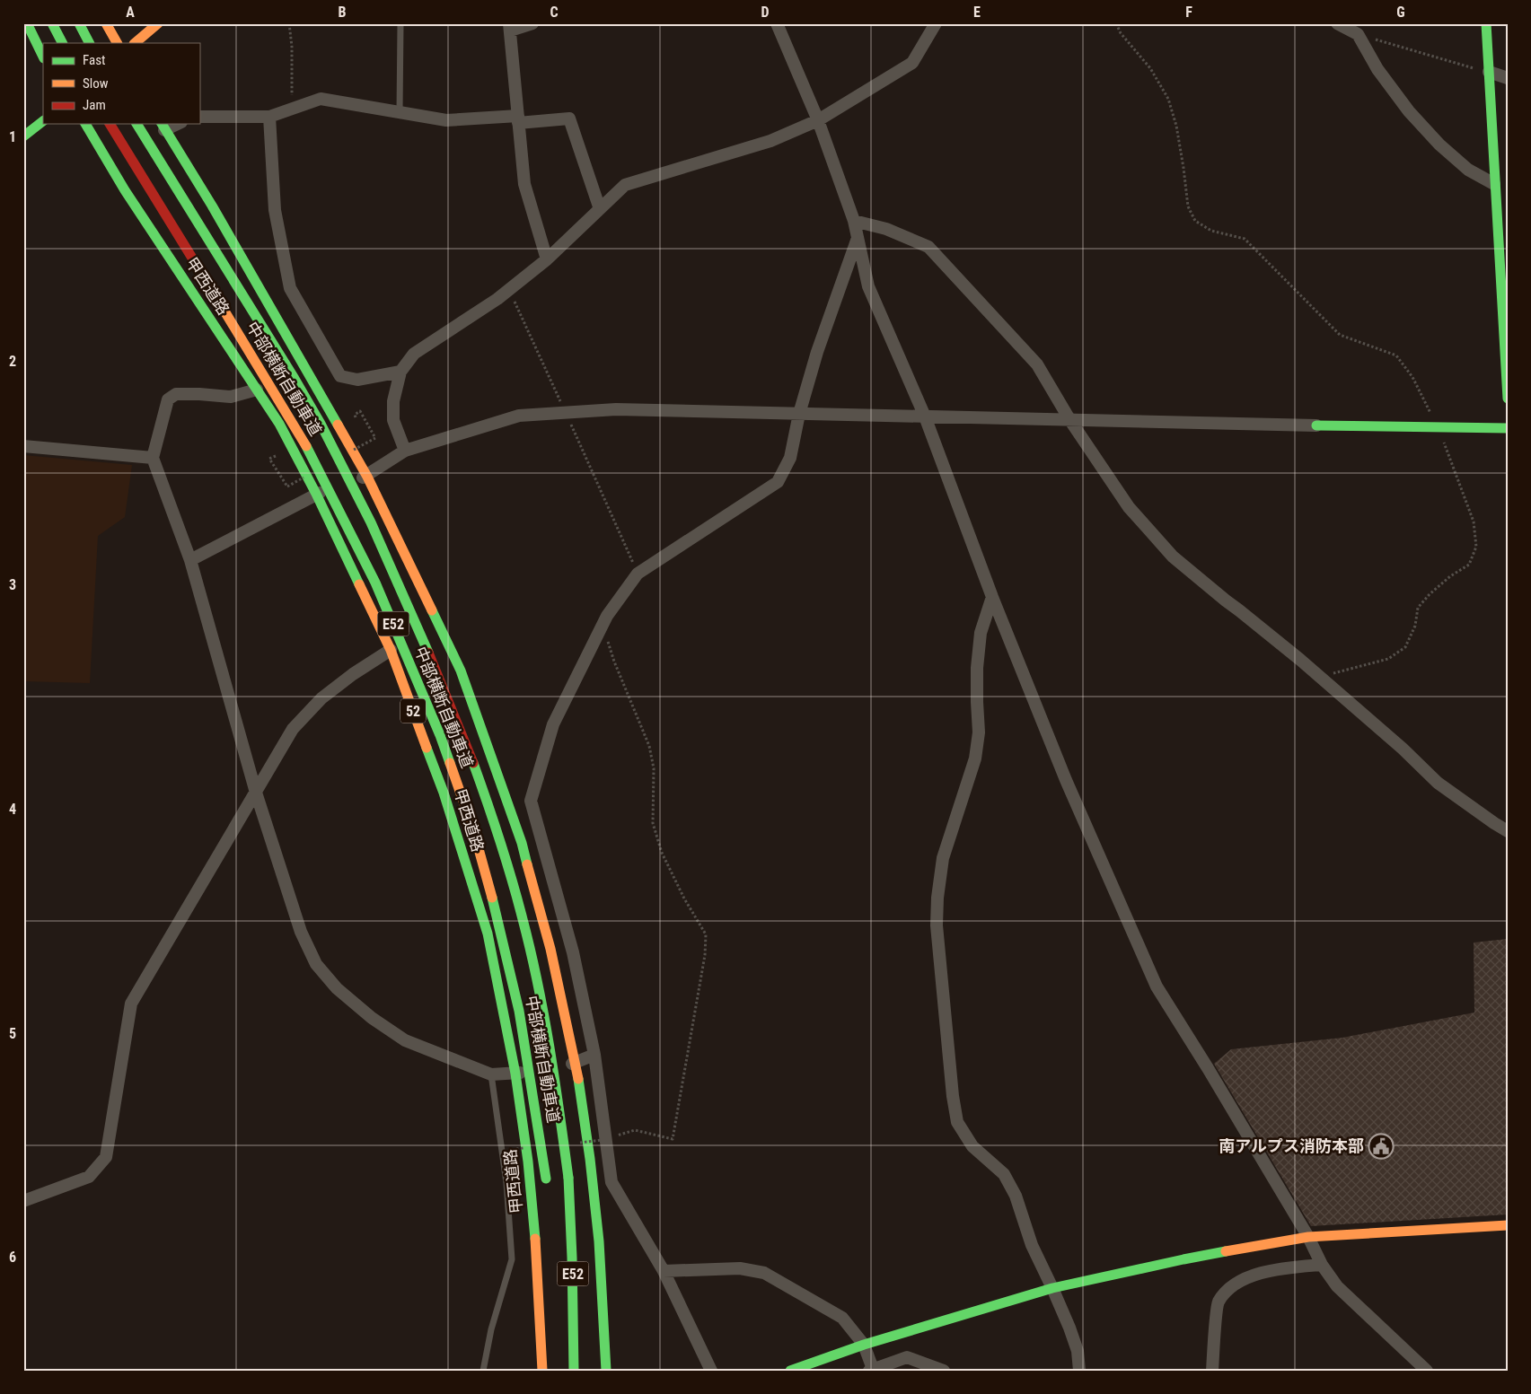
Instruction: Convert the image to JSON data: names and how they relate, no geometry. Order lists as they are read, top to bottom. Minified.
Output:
{"streets":{"main road":["甲西道路","中部横断自動車道","E52","52"]},"places":{"public building":["南アルプス消防本部"]},"legend":["Fast","Slow","Jam"],"grid":{"columns":["A","B","C","D","E","F","G"],"rows":["1","2","3","4","5","6"]}}
